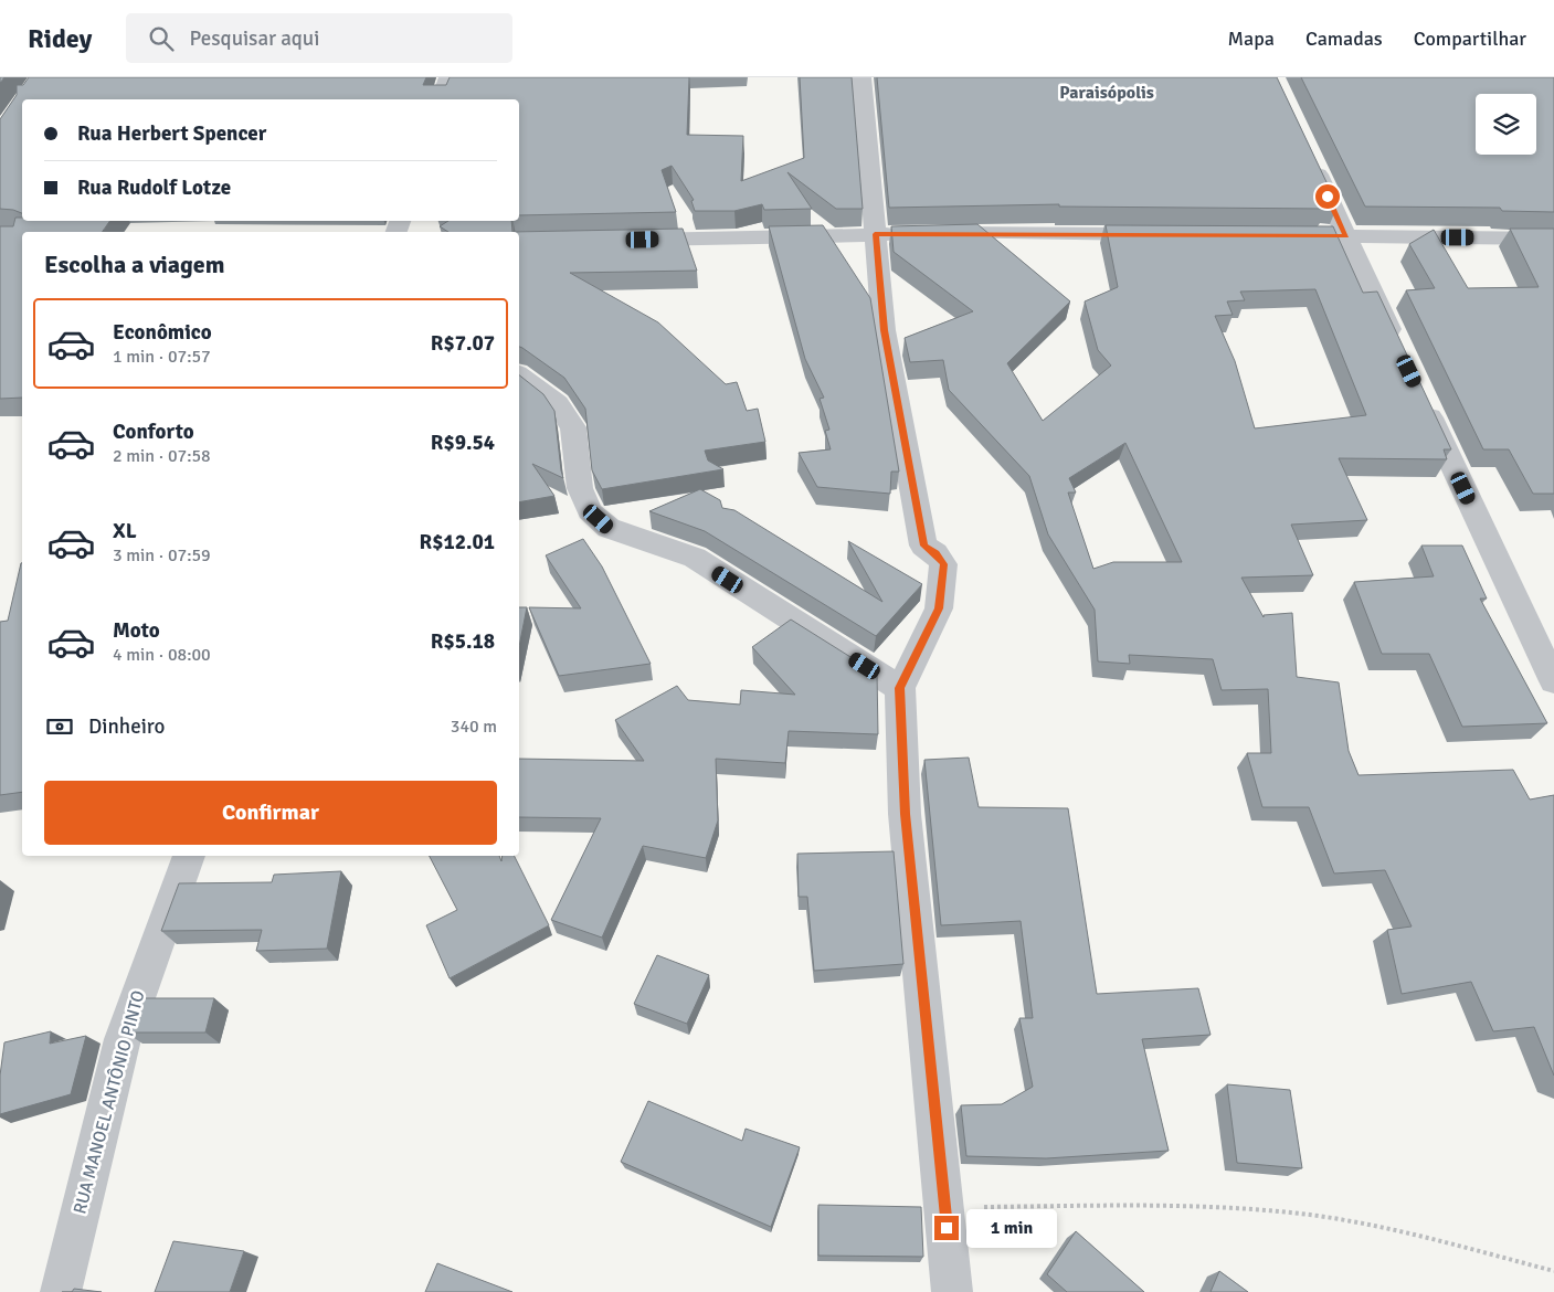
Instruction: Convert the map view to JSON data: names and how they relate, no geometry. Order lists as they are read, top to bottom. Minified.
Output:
{"streets":{"street":["RUA MANOEL ANTÔNIO PINTO"]},"districts":["Paraisópolis"],"page":{"header":"Ridey","search":"Pesquisar aqui","nav":["Mapa","Camadas","Compartilhar"],"banner":["Rua Herbert Spencer","Rua Rudolf Lotze"],"heading":"Escolha a viagem","list":[{"name":"Econômico","note":"1 min · 07:57","value":"R$7.07"},{"name":"Conforto","note":"2 min · 07:58","value":"R$9.54"},{"name":"XL","note":"3 min · 07:59","value":"R$12.01"},{"name":"Moto","note":"4 min · 08:00","value":"R$5.18"}],"pay":["Dinheiro","340 m"],"buttons":"Confirmar","bubble":"1 min"}}
